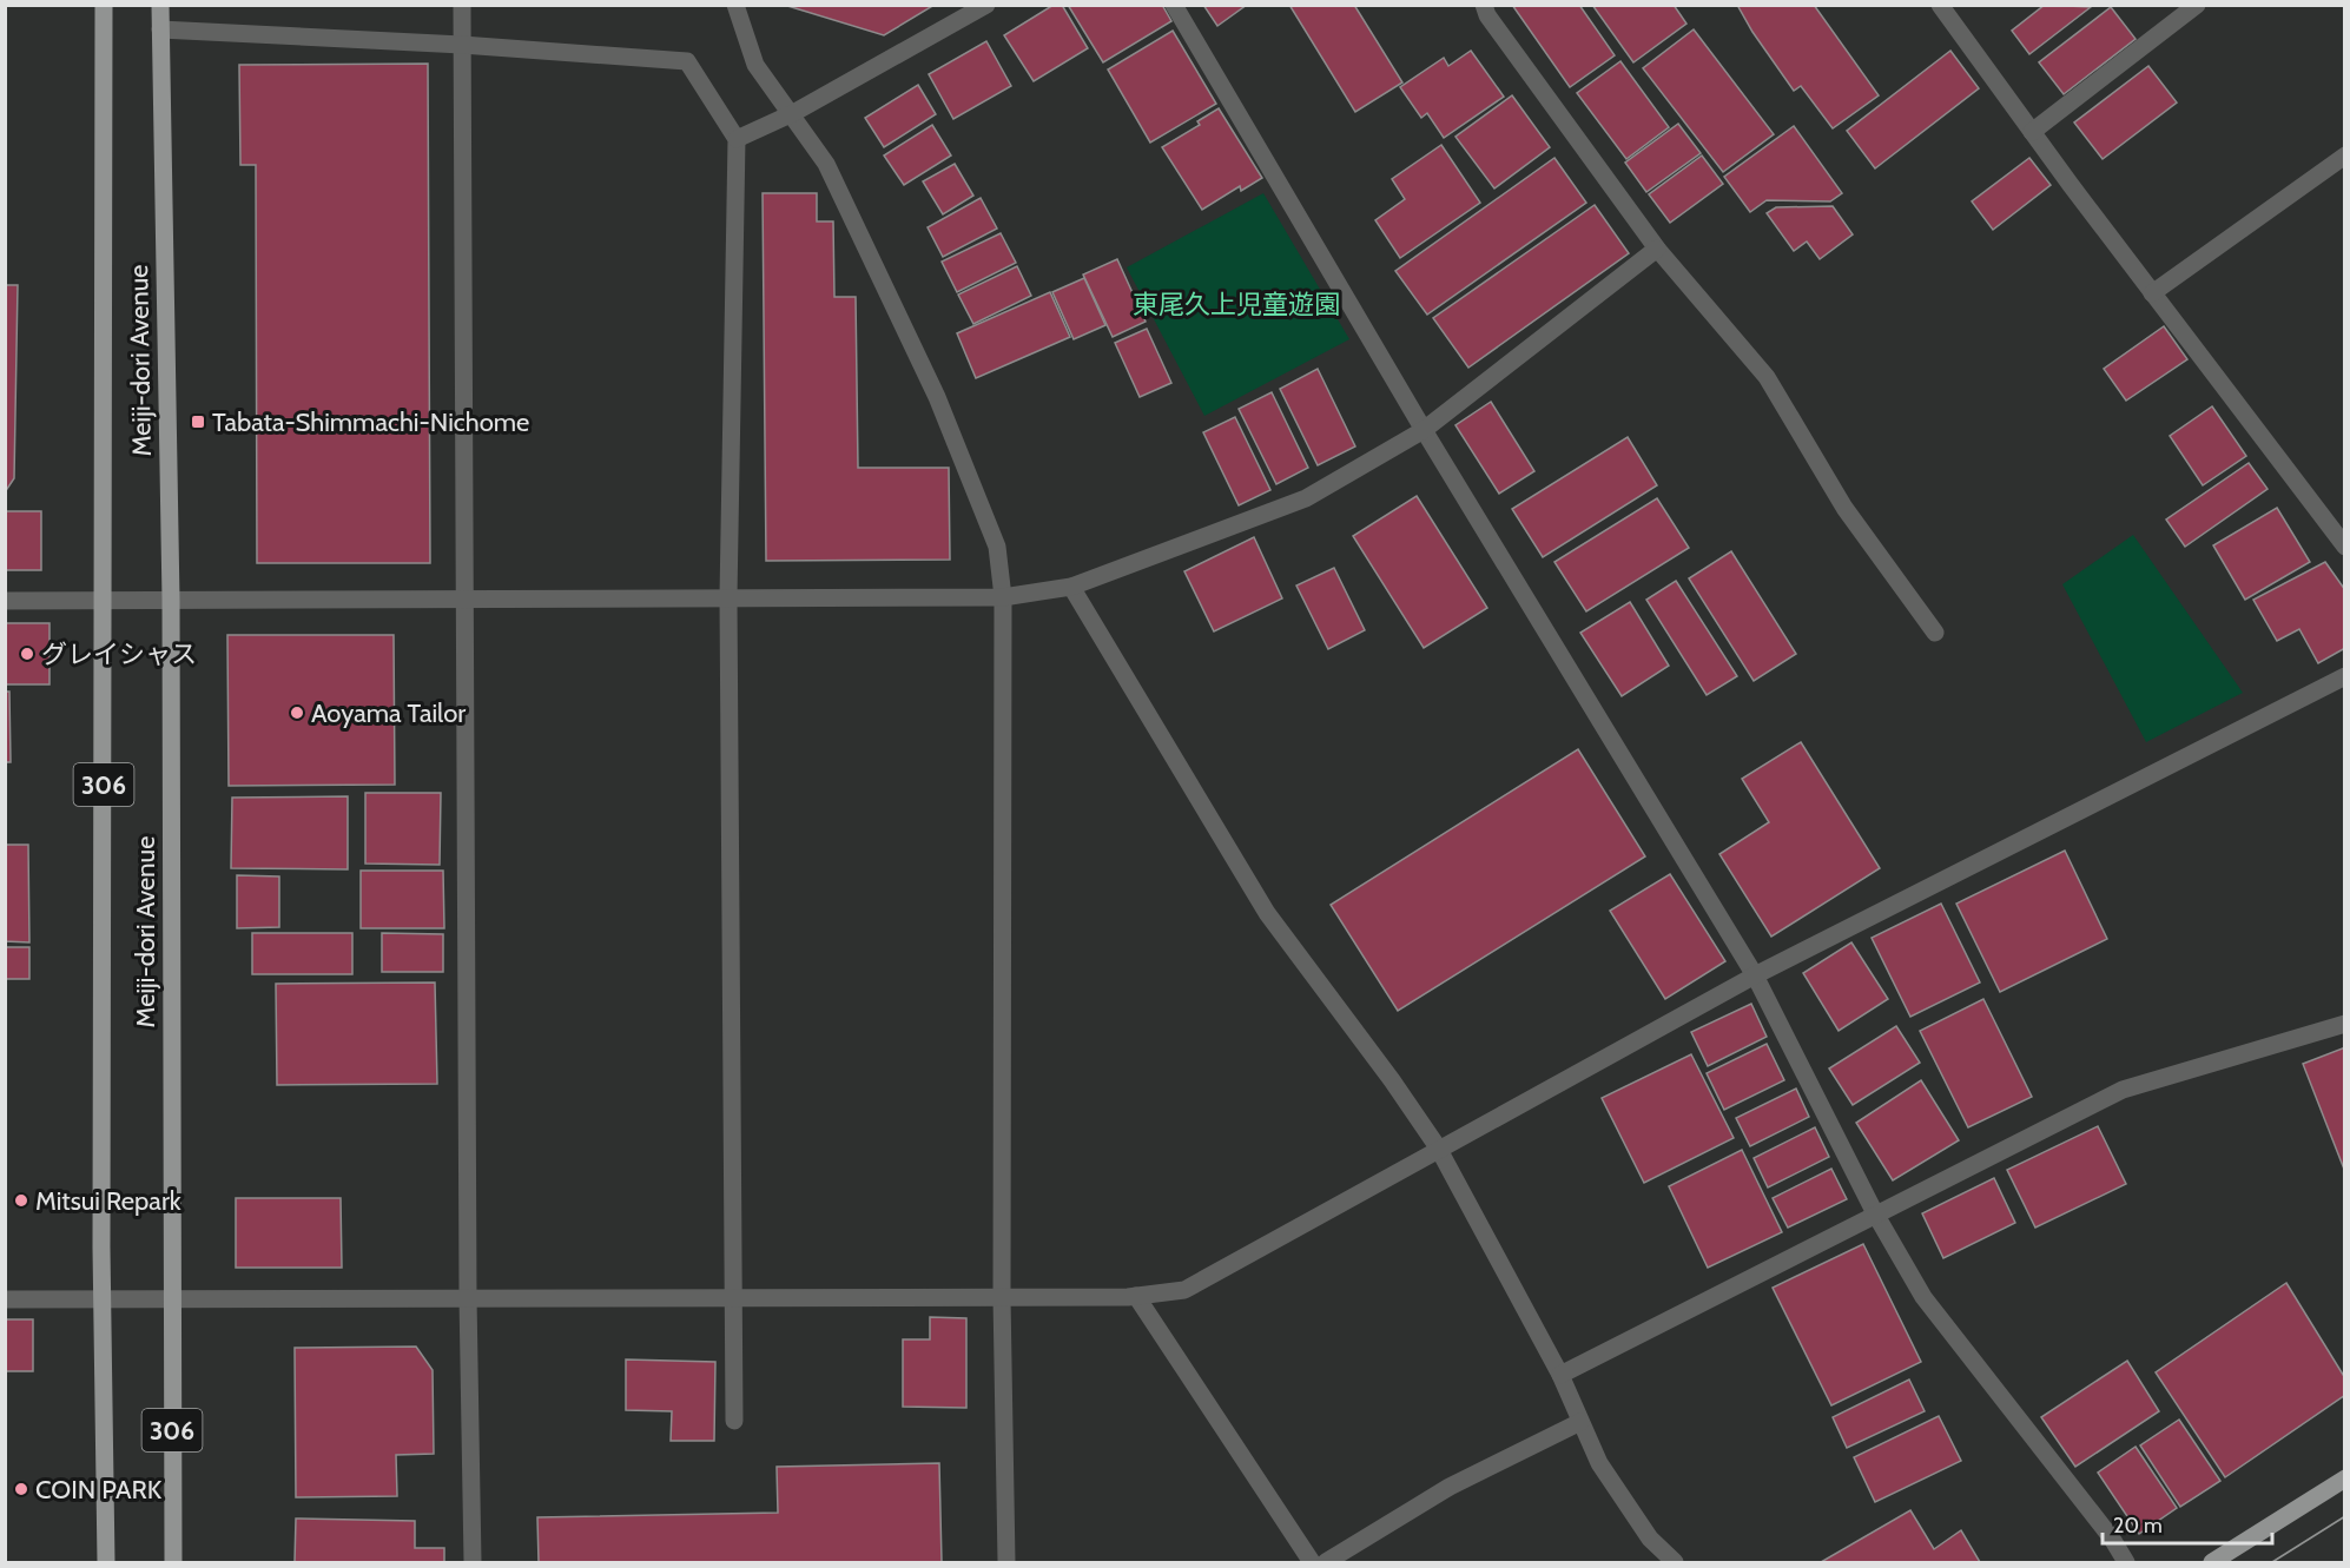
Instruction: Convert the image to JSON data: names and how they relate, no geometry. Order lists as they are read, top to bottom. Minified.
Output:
{"streets":{"main road":["Meiji-dori Avenue","306"]},"parks":["東尾久上児童遊園"],"places":{"transit":["Tabata-Shimmachi-Nichome"],"other":["グレイシャス","Aoyama Tailor","Mitsui Repark","COIN PARK"]},"scale_bar":"20 m"}
